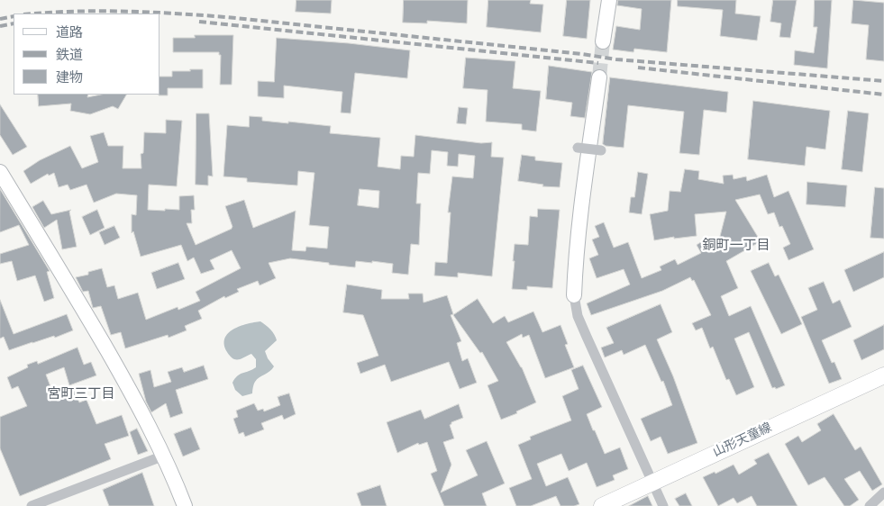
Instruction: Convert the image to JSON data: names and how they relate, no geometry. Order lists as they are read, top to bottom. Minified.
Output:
{"streets":{"main road":["山形天童線"]},"districts":["銅町一丁目","宮町三丁目"],"legend":["道路","鉄道","建物"]}
